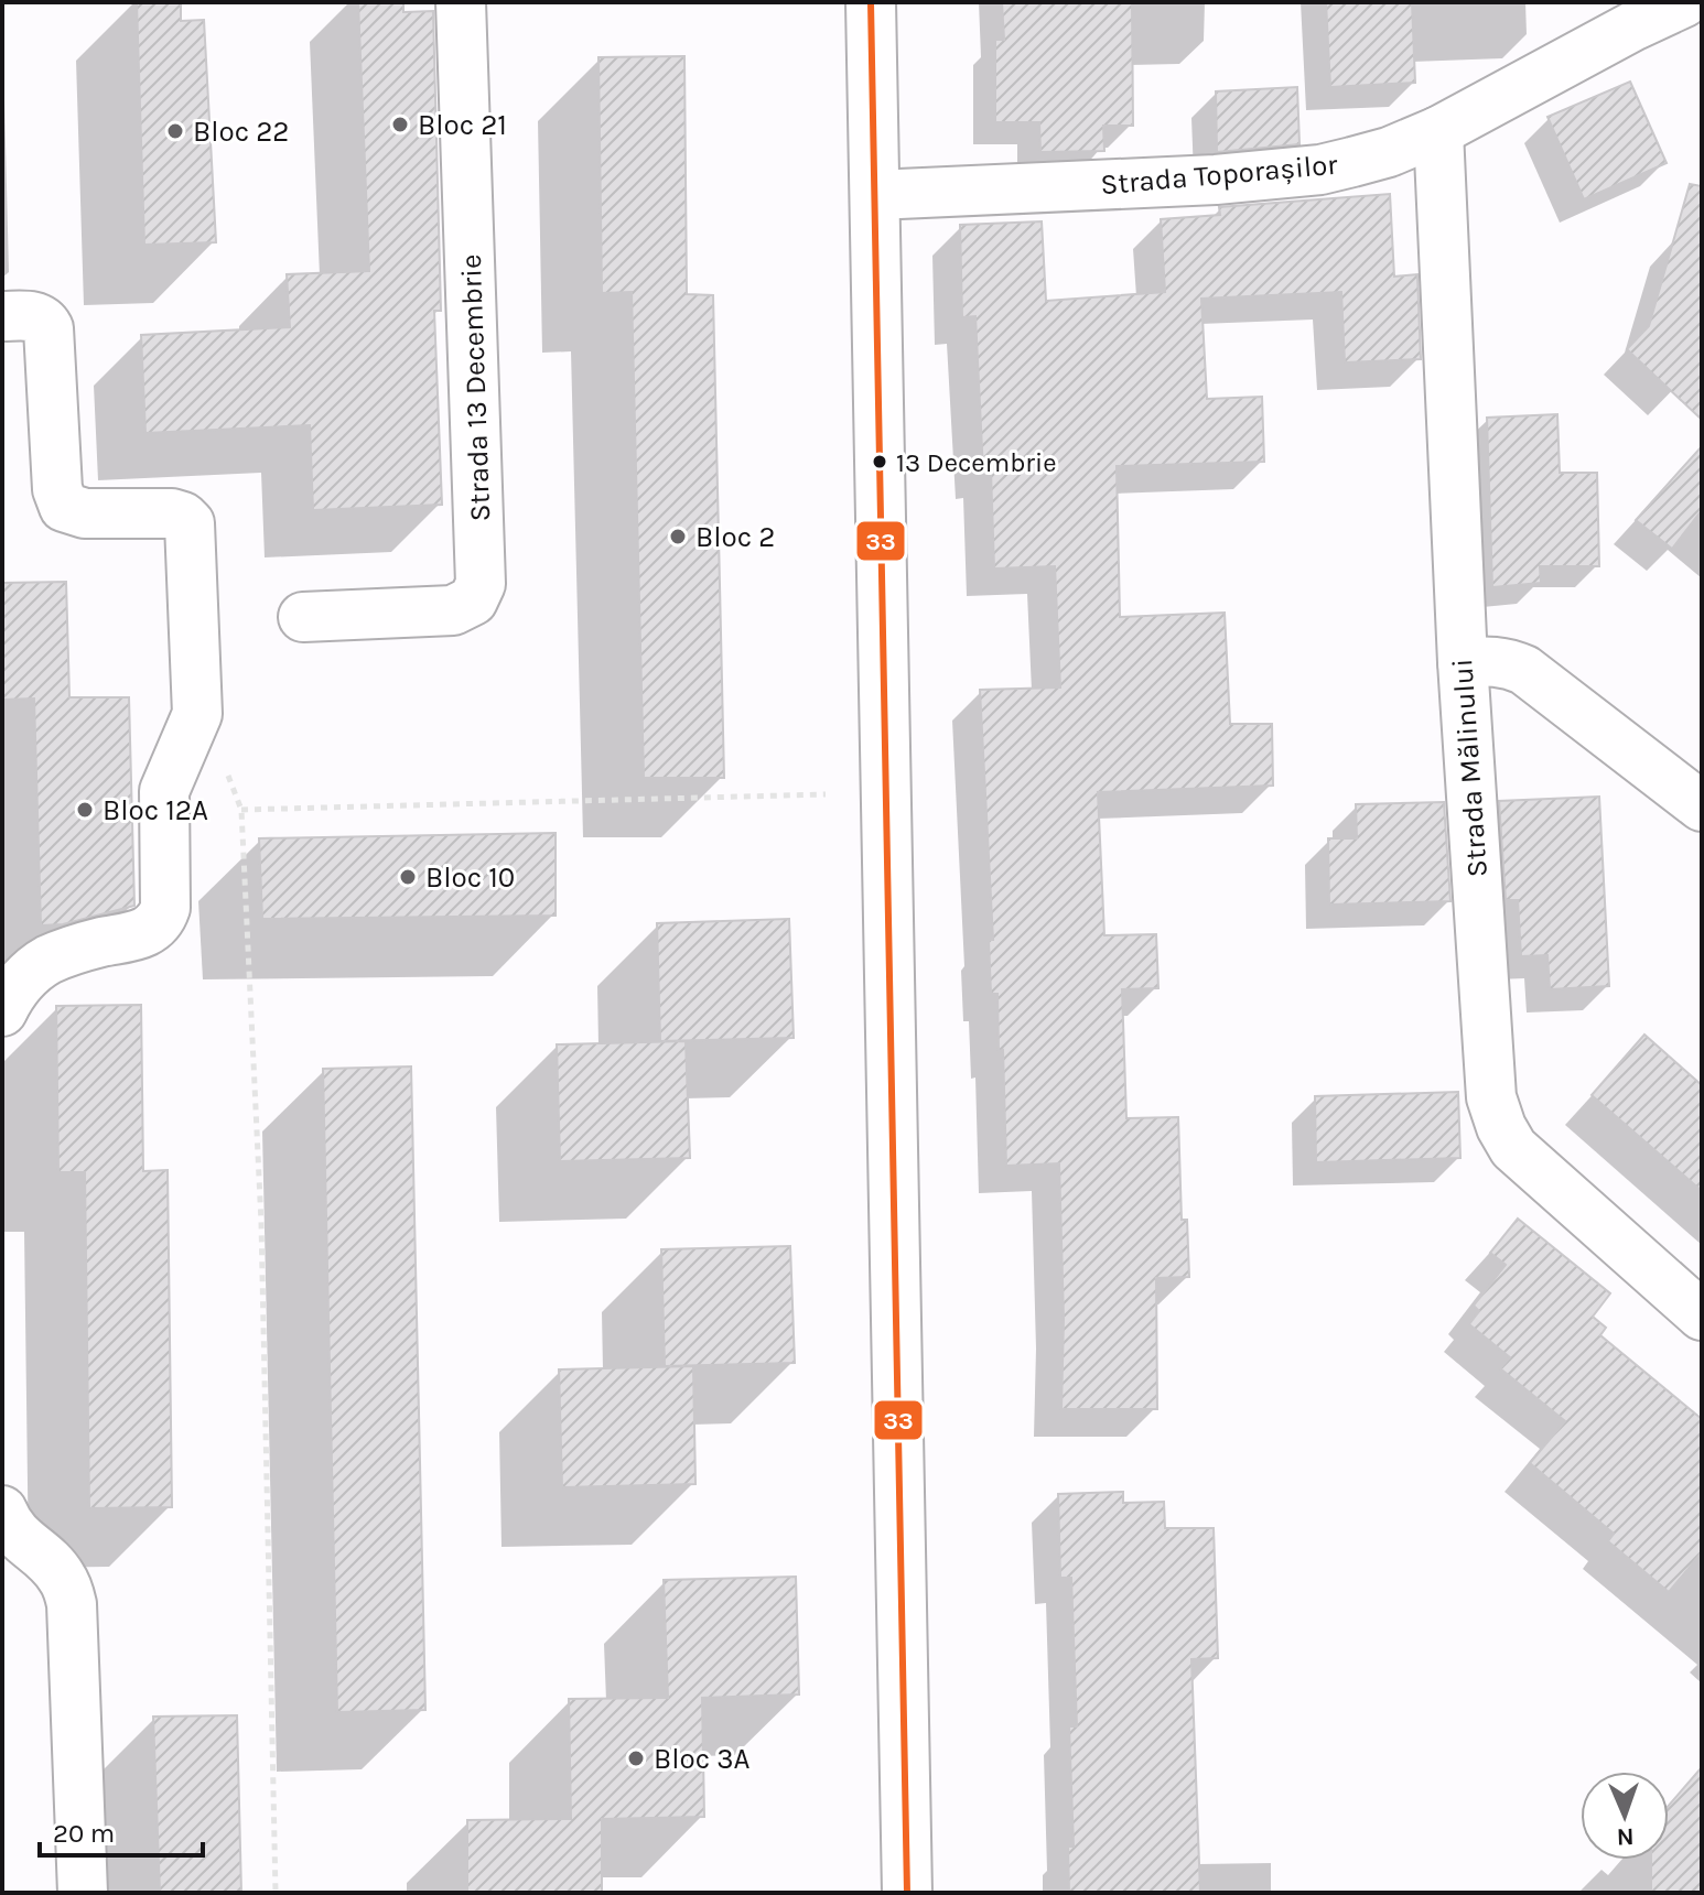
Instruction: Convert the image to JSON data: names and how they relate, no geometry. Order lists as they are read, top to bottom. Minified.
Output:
{"streets":{"street":["Strada Toporașilor","Strada 13 Decembrie","Strada Mălinului"]},"crossings":[["Strada Toporașilor","Strada Mălinului"]],"places":["Bloc 21","Bloc 22","13 Decembrie","Bloc 2","Bloc 12A","Bloc 10","Bloc 3A"],"lines":["transit line 33"],"scale_bar":"20 m","north":"bottom"}
